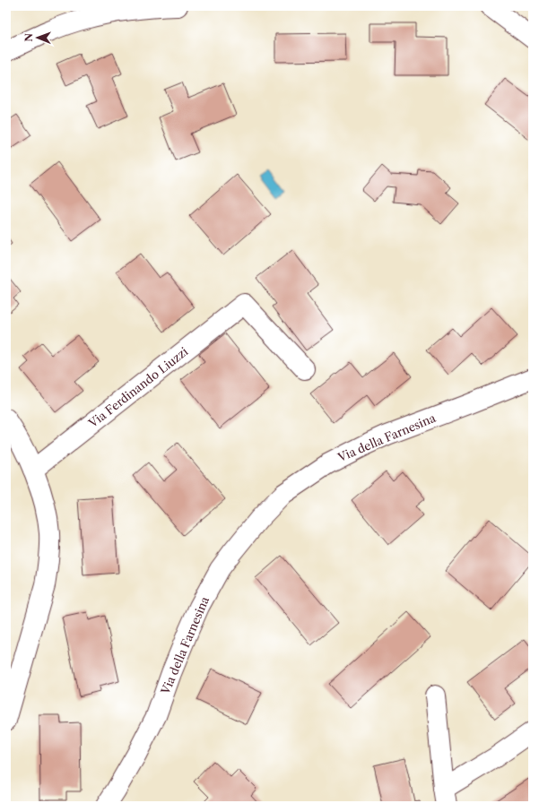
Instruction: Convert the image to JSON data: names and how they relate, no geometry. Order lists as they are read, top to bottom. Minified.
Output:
{"streets":{"street":["Via Ferdinando Liuzzi","Via della Farnesina"]},"north":"left"}
